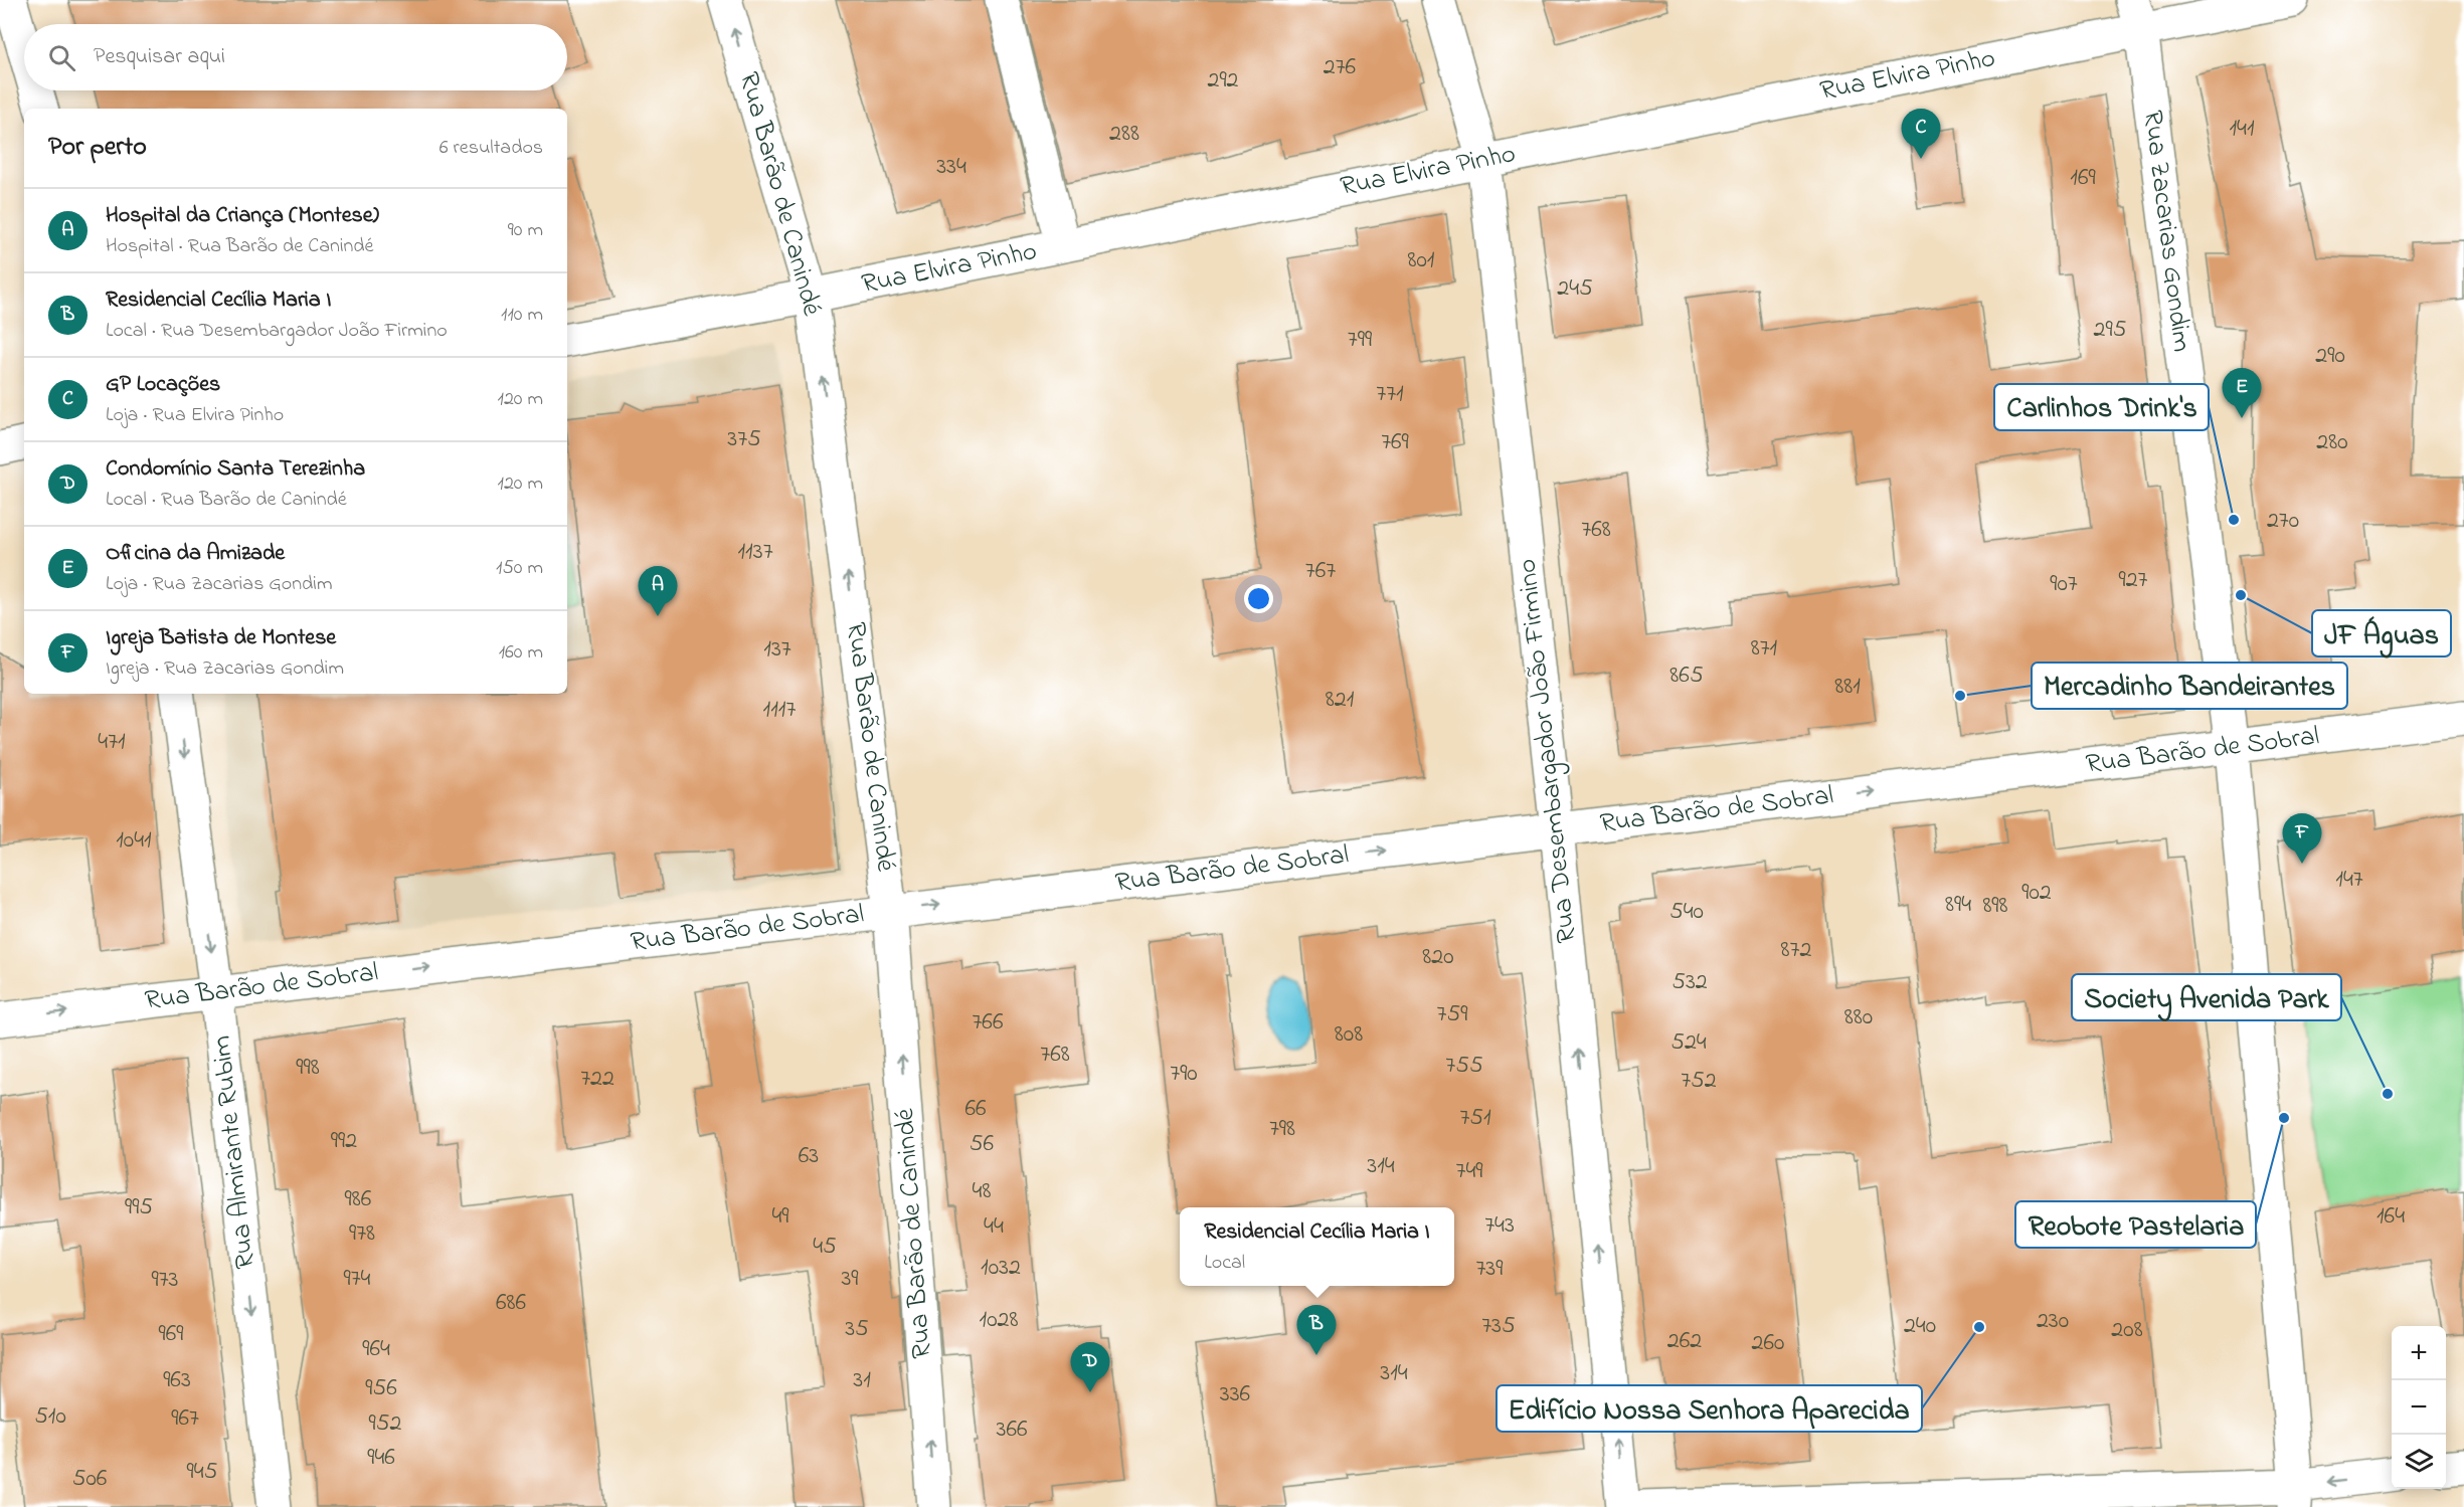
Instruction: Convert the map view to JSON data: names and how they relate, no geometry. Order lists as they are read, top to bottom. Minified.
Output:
{"streets":{"street":["Rua Elvira Pinho","Rua Barão de Canindé","Rua Zacarias Gondim","Rua Desembargador João Firmino","Rua Barão de Sobral","Rua Almirante Rubim"]},"crossings":[["Rua Elvira Pinho","Rua Barão de Canindé"],["Rua Elvira Pinho","Rua Zacarias Gondim"],["Rua Elvira Pinho","Rua Desembargador João Firmino"],["Rua Barão de Canindé","Rua Barão de Sobral"],["Rua Zacarias Gondim","Rua Barão de Sobral"],["Rua Desembargador João Firmino","Rua Barão de Sobral"],["Rua Barão de Sobral","Rua Almirante Rubim"]],"one_way":["Rua Barão de Canindé","Rua Desembargador João Firmino","Rua Barão de Sobral","Rua Almirante Rubim"],"places":["Carlinhos Drink's","JF Águas","Mercadinho Bandeirantes","Society Avenida Park","Reobote Pastelaria","Edifício Nossa Senhora Aparecida"],"house_numbers":["276","292","141","288","334","169","801","245","295","799","290","771","375","769","280","270","768","1137","767","927","907","871","137","865","881","821","1117","471","1041","147","902","894","898","540","872","820","532","759","880","766","808","524","768","755","998","790","722","752","66","751","798","992","56","63","314","749","48","986","995","49","164","743","44","978","45","1032","739","974","39","973","686","1028","230","735","240","35","208","969","262","260","964","314","963","31","956","336","510","967","952","366","946","945","506"],"page":{"search":"Pesquisar aqui","pins":["C","E","A","F","B","D"],"heading":["Por perto","6 resultados"],"list":[{"mark":"A","name":"Hospital da Criança (Montese)","note":"Hospital · Rua Barão de Canindé","value":"90 m"},{"mark":"B","name":"Residencial Cecília Maria I","note":"Local · Rua Desembargador João Firmino","value":"110 m"},{"mark":"C","name":"GP Locações","note":"Loja · Rua Elvira Pinho","value":"120 m"},{"mark":"D","name":"Condomínio Santa Terezinha","note":"Local · Rua Barão de Canindé","value":"120 m"},{"mark":"E","name":"Oficina da Amizade","note":"Loja · Rua Zacarias Gondim","value":"150 m"},{"mark":"F","name":"Igreja Batista de Montese","note":"Igreja · Rua Zacarias Gondim","value":"160 m"}],"popup":["Residencial Cecília Maria I","Local"],"map_buttons":["+","−"]}}
